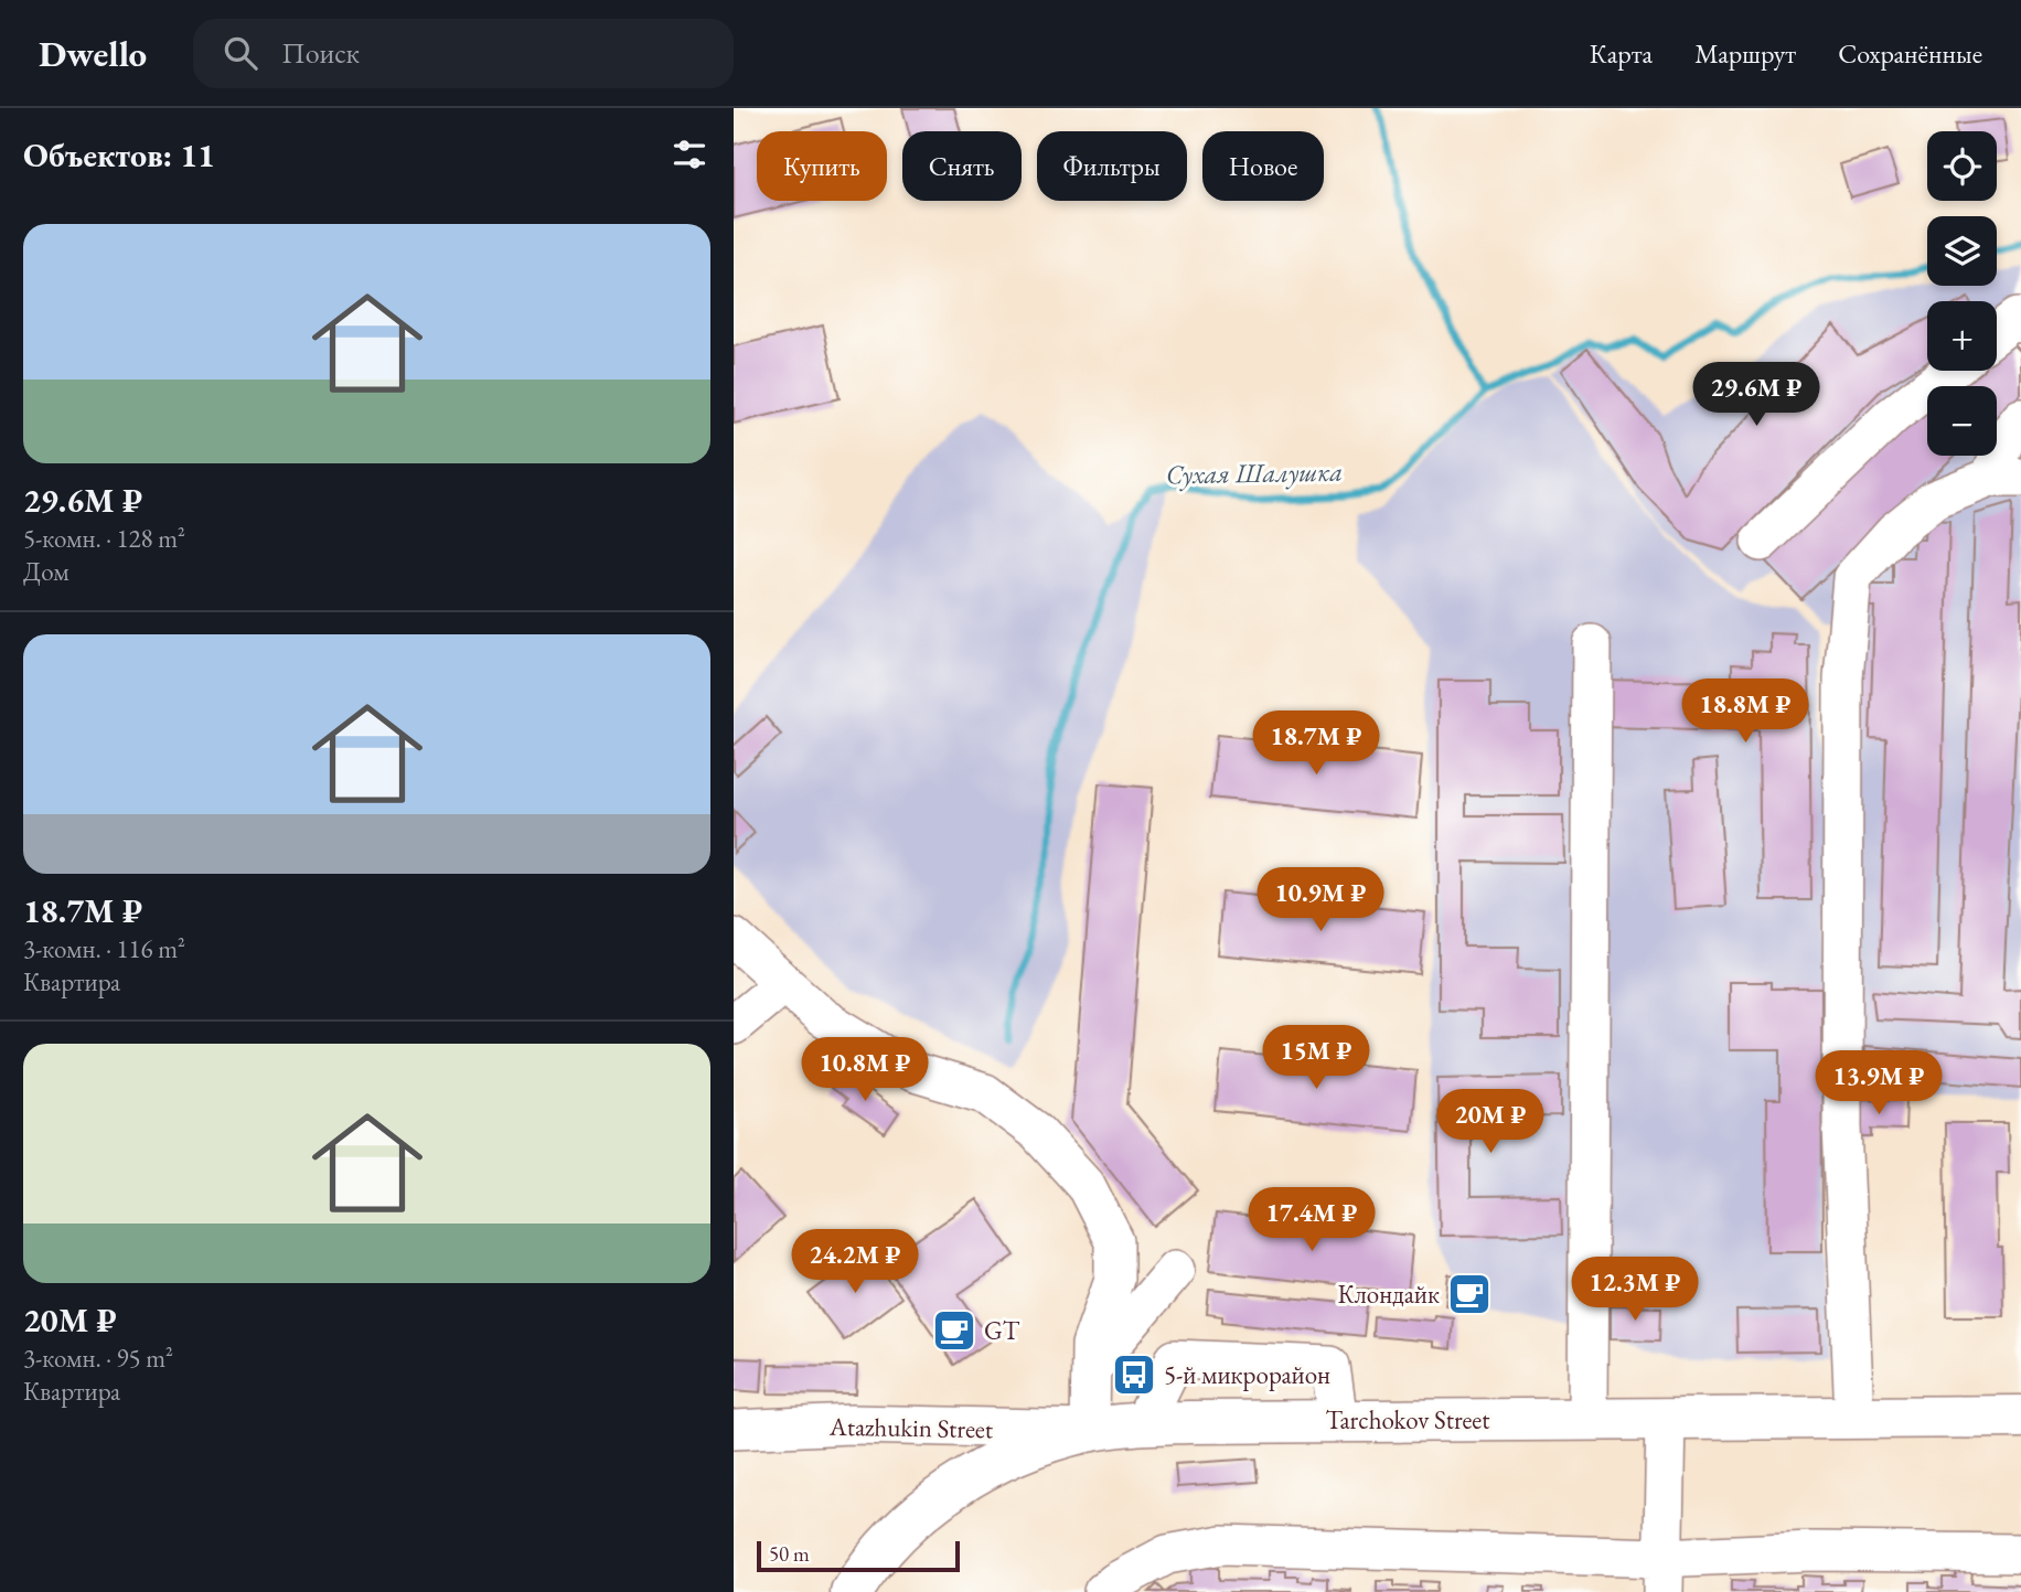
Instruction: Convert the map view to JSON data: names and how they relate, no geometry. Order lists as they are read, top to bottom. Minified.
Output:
{"streets":{"main road":["Tarchokov Street"],"street":["Atazhukin Street"]},"crossings":[["Tarchokov Street","Atazhukin Street"]],"water":["Сухая Шалушка"],"places":{"cafe":["Клондайк","GT"],"bus stop":["5-й микрорайон"]},"scale_bar":"50 m","page":{"header":"Dwello","search":"Поиск","nav":["Карта","Маршрут","Сохранённые"],"heading":"Объектов: 11","map_buttons":["+","−"],"chip":["Купить","Снять","Фильтры","Новое"],"list":[{"name":"29.6M ₽","note":"5-комн. · 128 m² · Дом"},{"name":"18.7M ₽","note":"3-комн. · 116 m² · Квартира"},{"name":"20M ₽","note":"3-комн. · 95 m² · Квартира"}],"price":["29.6M ₽","18.8M ₽","18.7M ₽","10.9M ₽","15M ₽","10.8M ₽","13.9M ₽","20M ₽","17.4M ₽","24.2M ₽","12.3M ₽"],"scale":"50 m"}}
